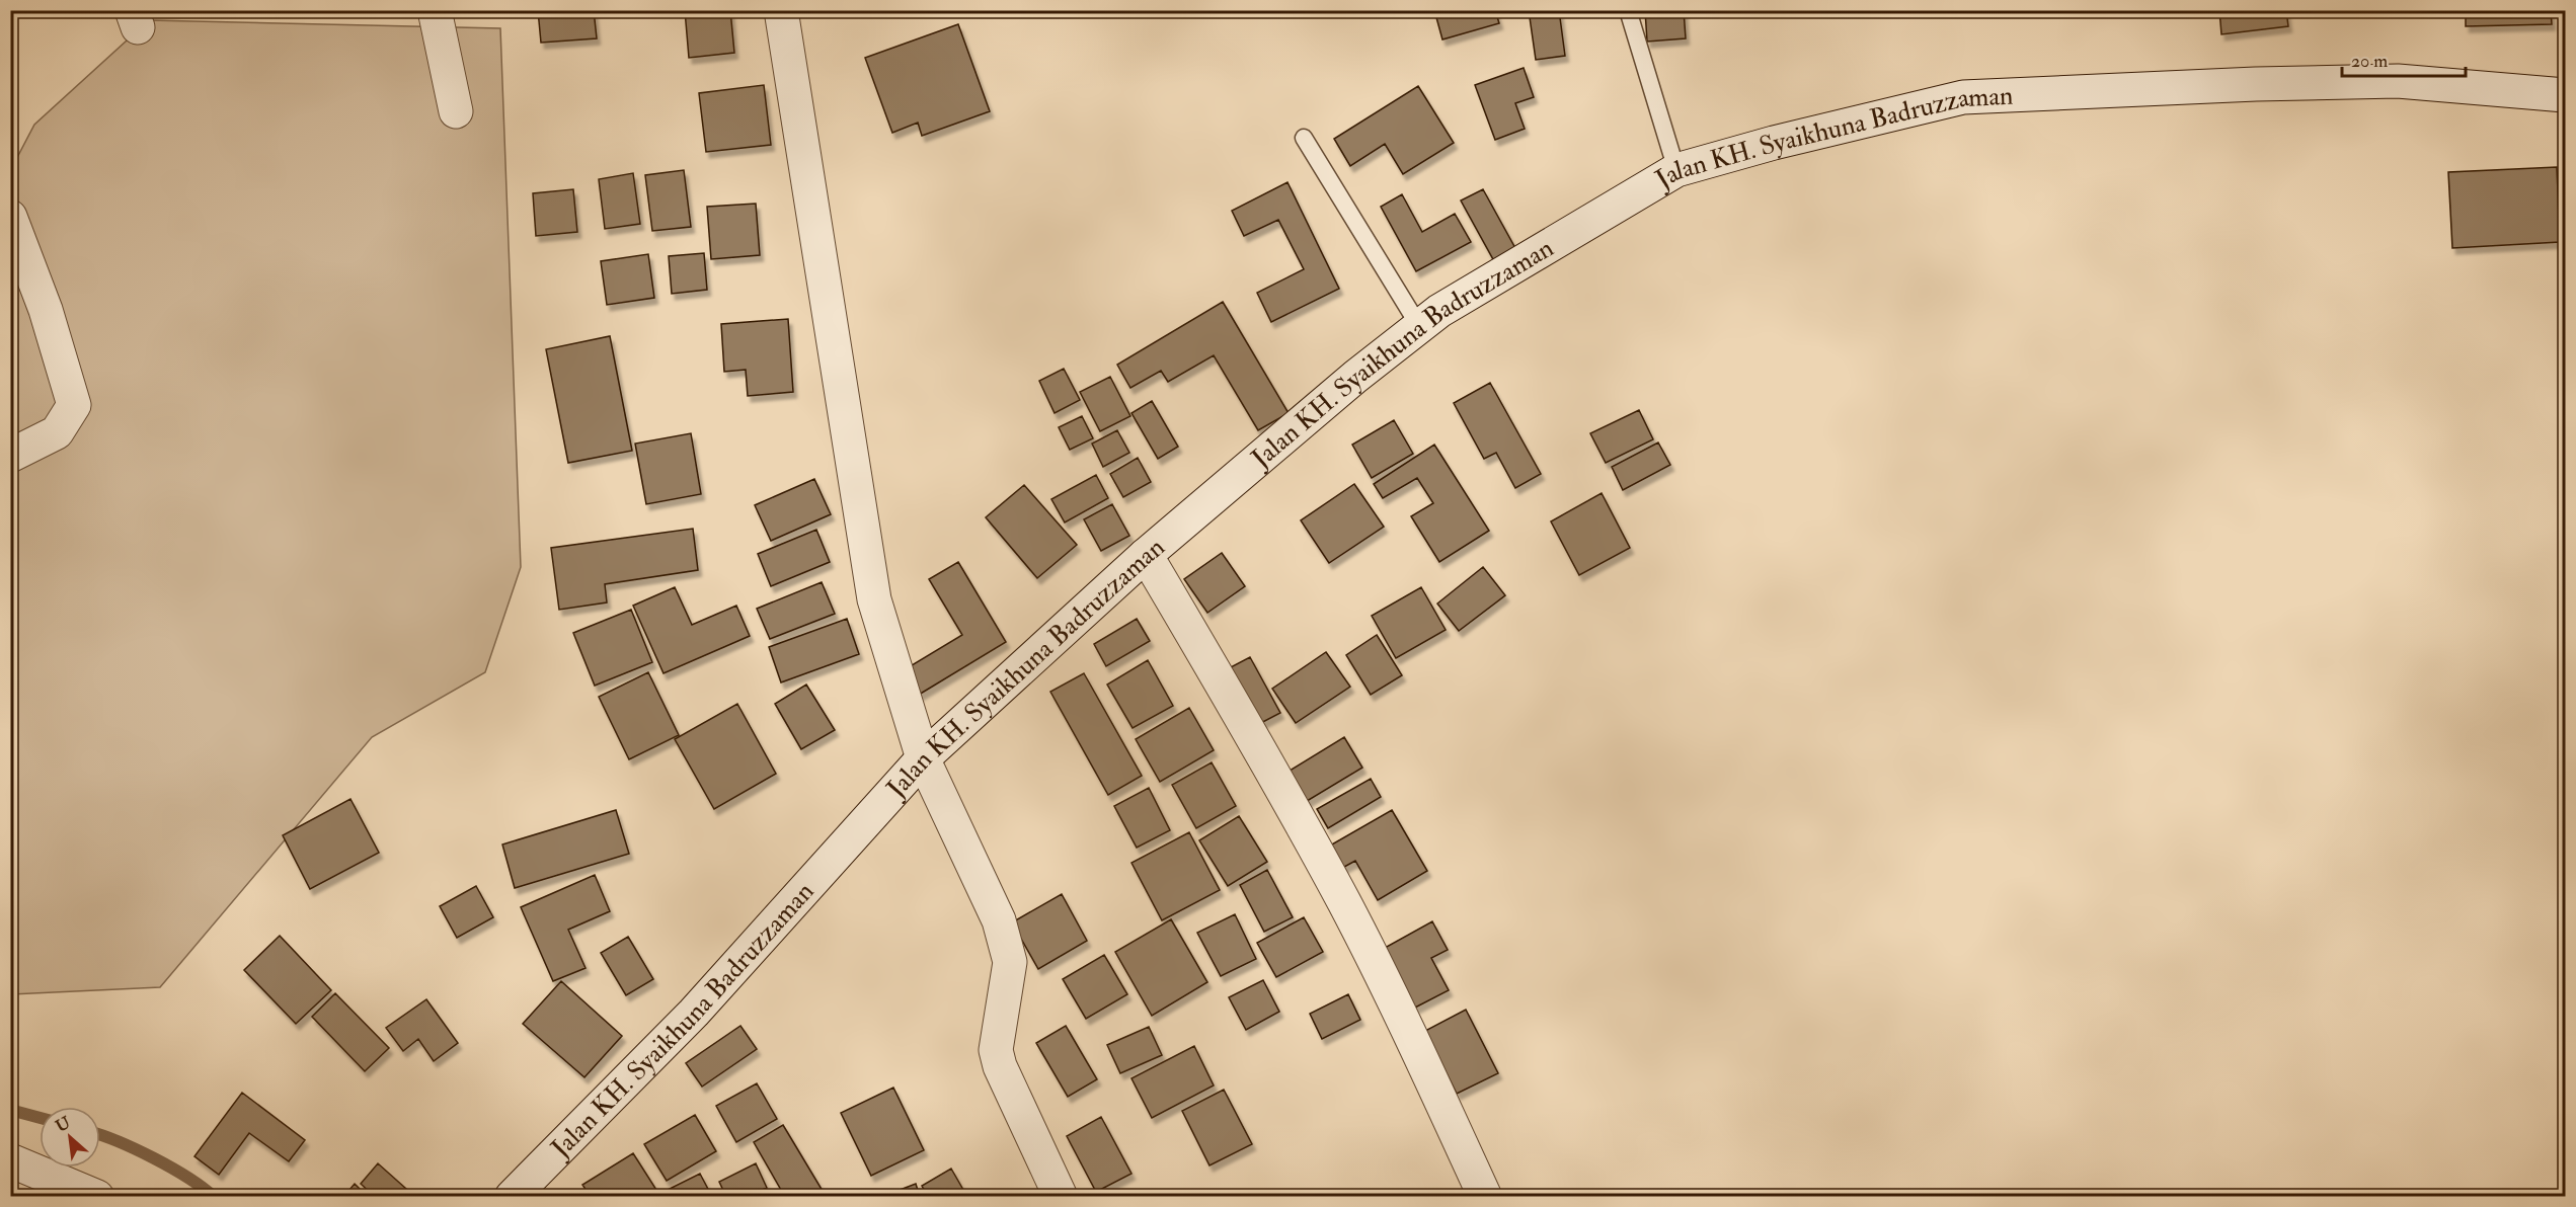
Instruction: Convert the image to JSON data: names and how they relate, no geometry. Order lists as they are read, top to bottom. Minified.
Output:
{"streets":{"main road":["Jalan KH. Syaikhuna Badruzzaman"]},"scale_bar":"20 m","north":"top left"}
